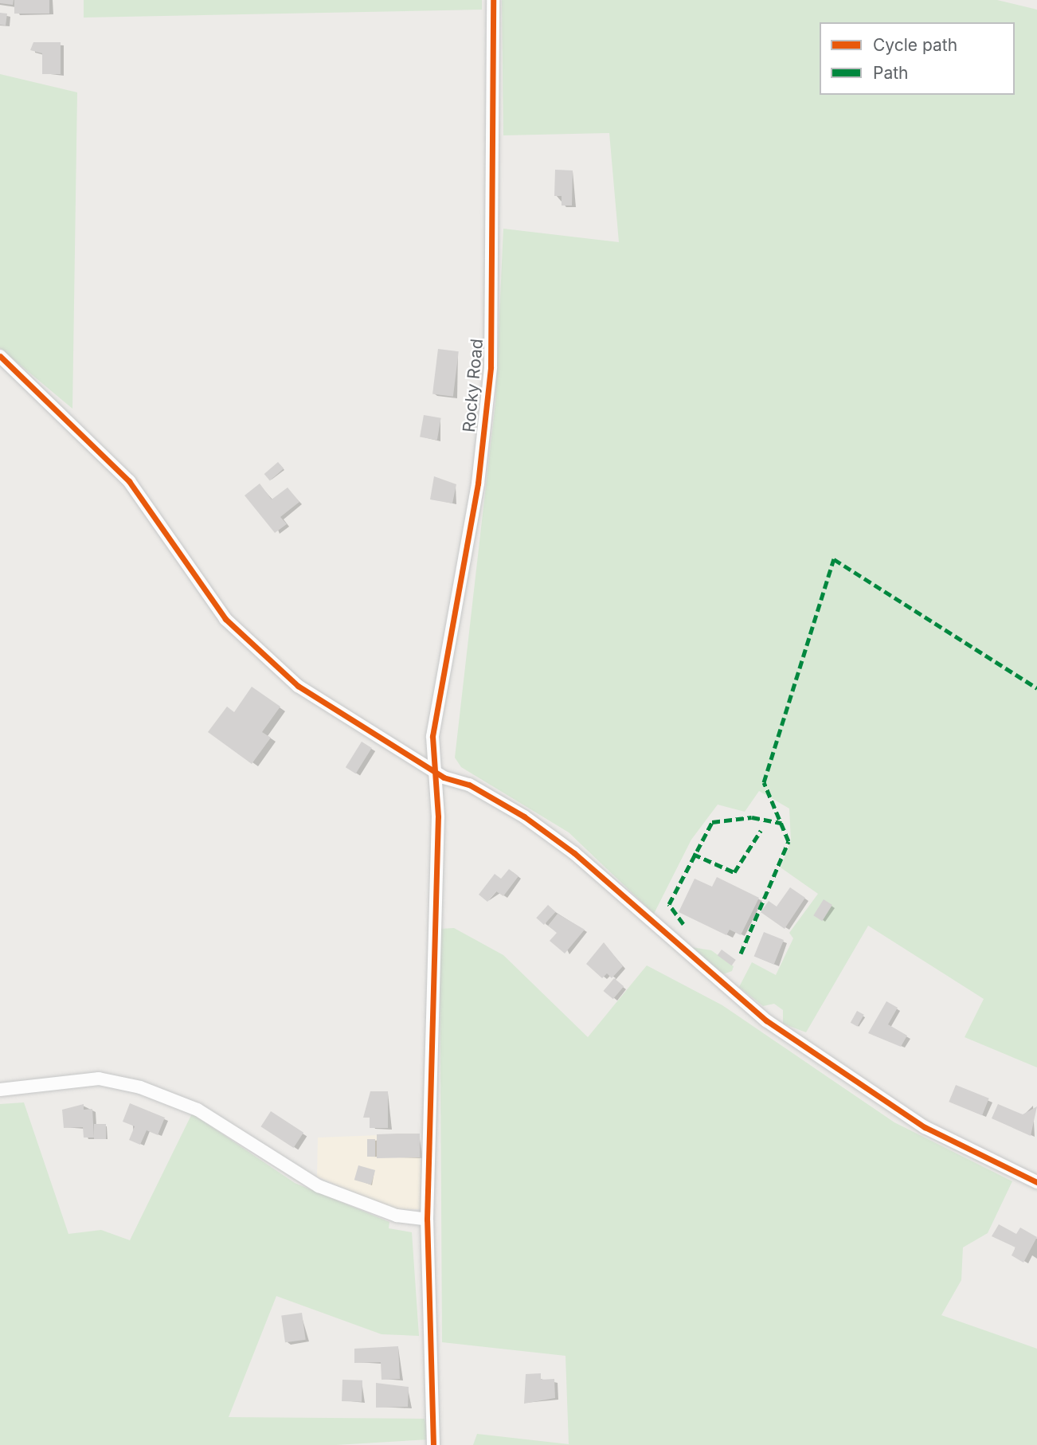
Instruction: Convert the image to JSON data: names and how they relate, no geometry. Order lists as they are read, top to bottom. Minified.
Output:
{"streets":{"street":["Rocky Road"]},"legend":["Cycle path","Path"]}
